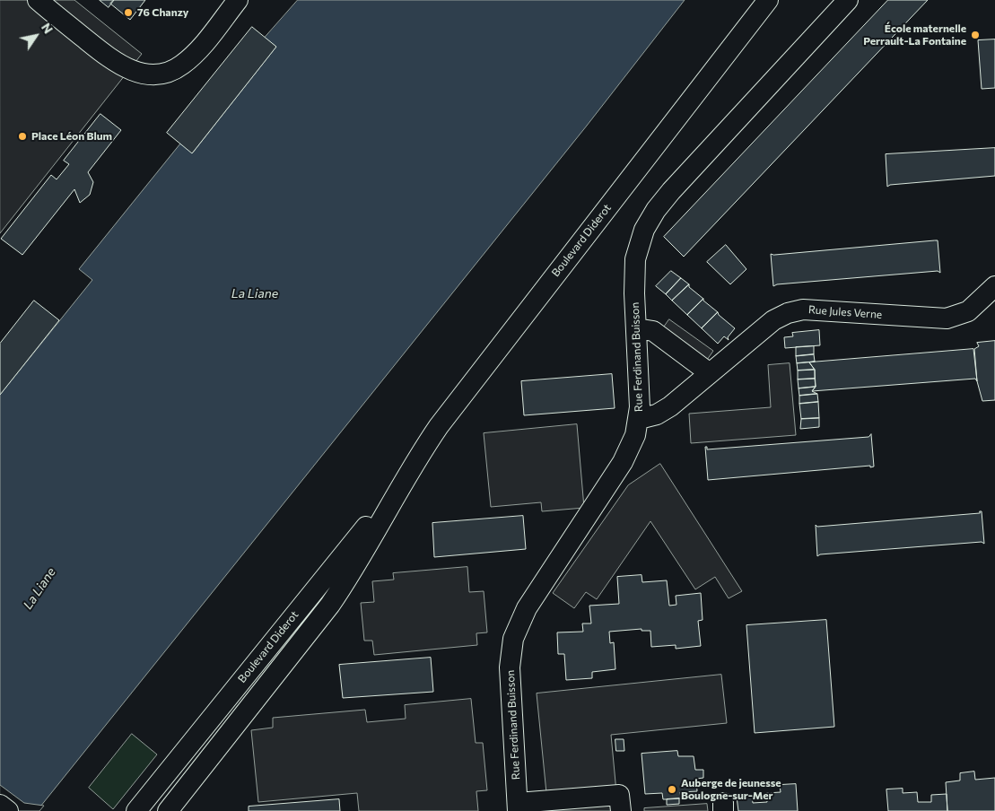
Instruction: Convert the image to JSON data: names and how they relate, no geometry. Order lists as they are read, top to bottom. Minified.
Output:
{"streets":{"street":["Boulevard Diderot","Rue Jules Verne","Rue Ferdinand Buisson"]},"crossings":[["Rue Jules Verne","Rue Ferdinand Buisson"]],"water":["La Liane"],"places":["76 Chanzy","École maternelle Perrault-La Fontaine","Place Léon Blum","Auberge de jeunesse Boulogne-sur-Mer"],"north":"top right"}
